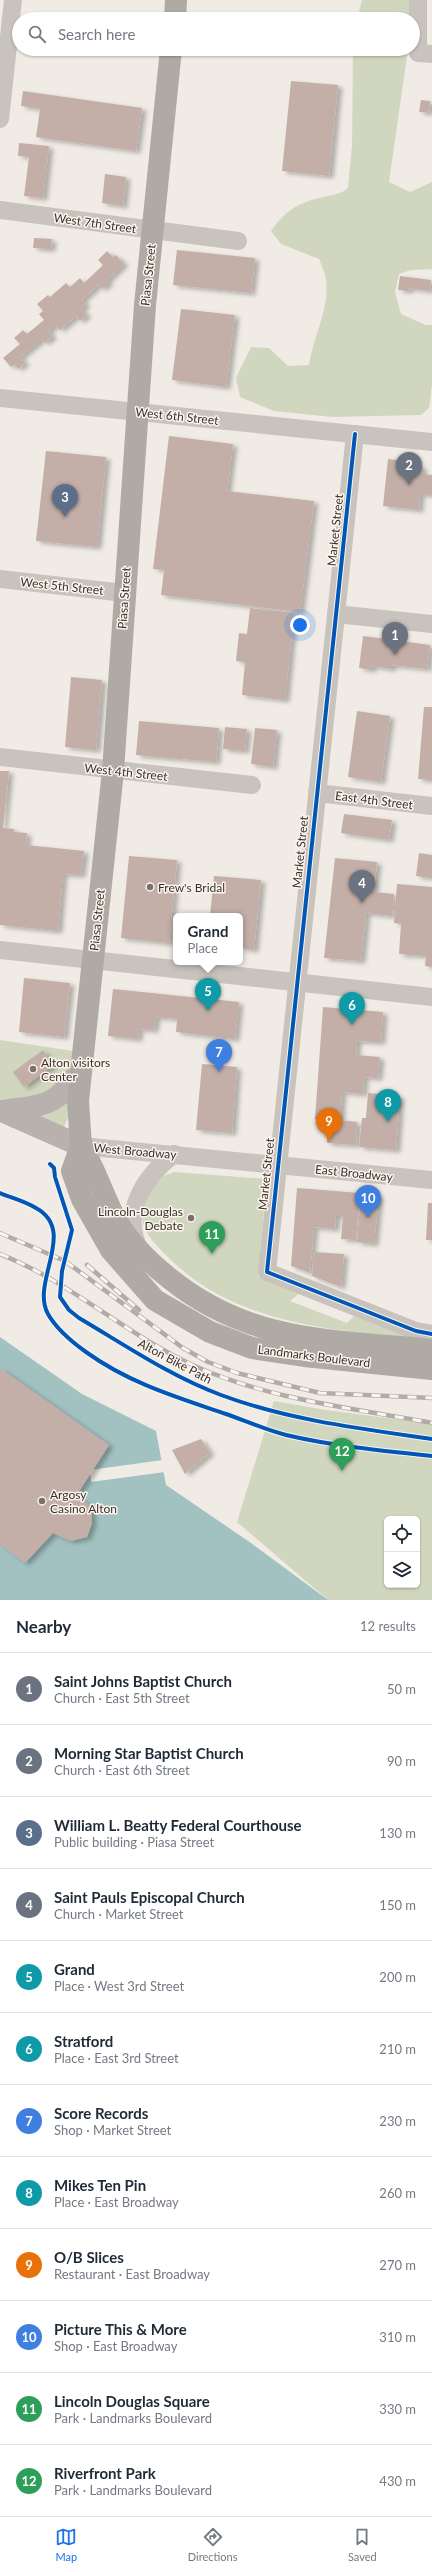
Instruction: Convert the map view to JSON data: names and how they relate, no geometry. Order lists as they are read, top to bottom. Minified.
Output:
{"streets":{"highway":["Piasa Street","Landmarks Boulevard"],"main road":["West Broadway"],"street":["West 7th Street","West 6th Street","Market Street","West 5th Street","West 4th Street","East 4th Street","East Broadway"],"cycle path":["Alton Bike Path"]},"crossings":[["West 7th Street","Piasa Street"],["Piasa Street","West 6th Street"],["Piasa Street","West 5th Street"],["Piasa Street","West 4th Street"],["Piasa Street","West Broadway"],["Piasa Street","Landmarks Boulevard"],["West 6th Street","Market Street"],["Market Street","East 4th Street"],["Market Street","West Broadway"],["Market Street","East Broadway"],["West Broadway","East Broadway"],["West Broadway","Landmarks Boulevard"]],"places":["Frew's Bridal","Alton visitors Center","Lincoln-Douglas Debate","Argosy Casino Alton"],"page":{"search":"Search here","pins":["2","3","1","4","5","6","7","8","9","10","11","12"],"popup":["Grand","Place"],"heading":["Nearby","12 results"],"list":[{"mark":"1","name":"Saint Johns Baptist Church","note":"Church · East 5th Street","value":"50 m"},{"mark":"2","name":"Morning Star Baptist Church","note":"Church · East 6th Street","value":"90 m"},{"mark":"3","name":"William L. Beatty Federal Courthouse","note":"Public building · Piasa Street","value":"130 m"},{"mark":"4","name":"Saint Pauls Episcopal Church","note":"Church · Market Street","value":"150 m"},{"mark":"5","name":"Grand","note":"Place · West 3rd Street","value":"200 m"},{"mark":"6","name":"Stratford","note":"Place · East 3rd Street","value":"210 m"},{"mark":"7","name":"Score Records","note":"Shop · Market Street","value":"230 m"},{"mark":"8","name":"Mikes Ten Pin","note":"Place · East Broadway","value":"260 m"},{"mark":"9","name":"O/B Slices","note":"Restaurant · East Broadway","value":"270 m"},{"mark":"10","name":"Picture This & More","note":"Shop · East Broadway","value":"310 m"},{"mark":"11","name":"Lincoln Douglas Square","note":"Park · Landmarks Boulevard","value":"330 m"},{"mark":"12","name":"Riverfront Park","note":"Park · Landmarks Boulevard","value":"430 m"}],"nav":["Map","Directions","Saved"]}}
